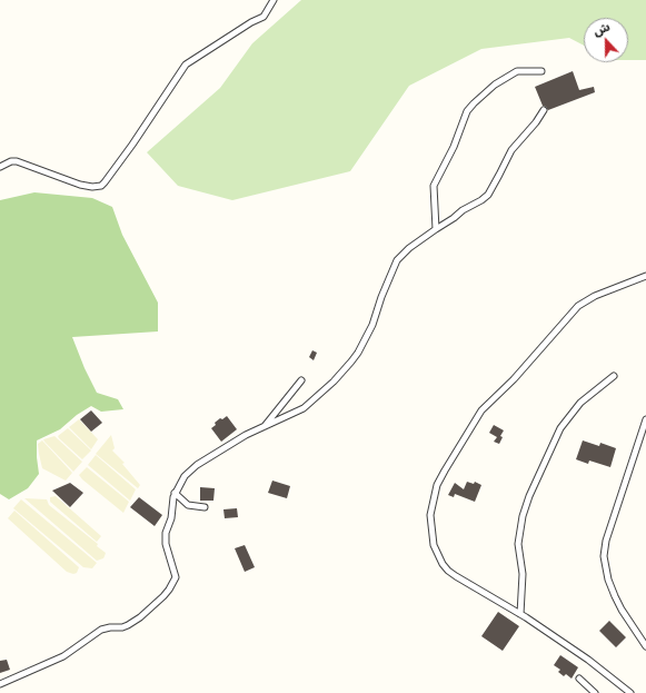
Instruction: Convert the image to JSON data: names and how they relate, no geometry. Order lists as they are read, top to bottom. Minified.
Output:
{"north":"top"}
